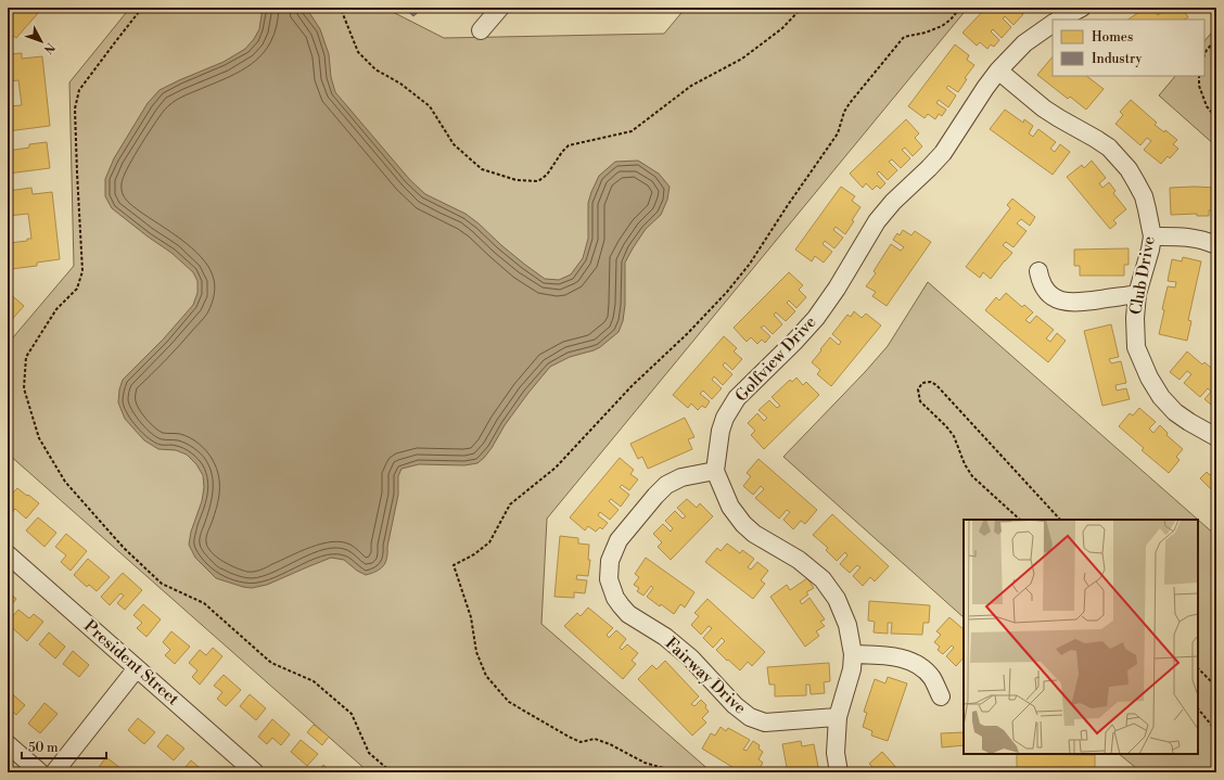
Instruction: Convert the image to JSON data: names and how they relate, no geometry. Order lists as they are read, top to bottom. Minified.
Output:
{"streets":{"street":["Club Drive","Golfview Drive","President Street","Fairway Drive"]},"crossings":[["Club Drive","Golfview Drive"],["Golfview Drive","Fairway Drive"]],"legend":["Homes","Industry"],"scale_bar":"50 m","north":"bottom right"}
